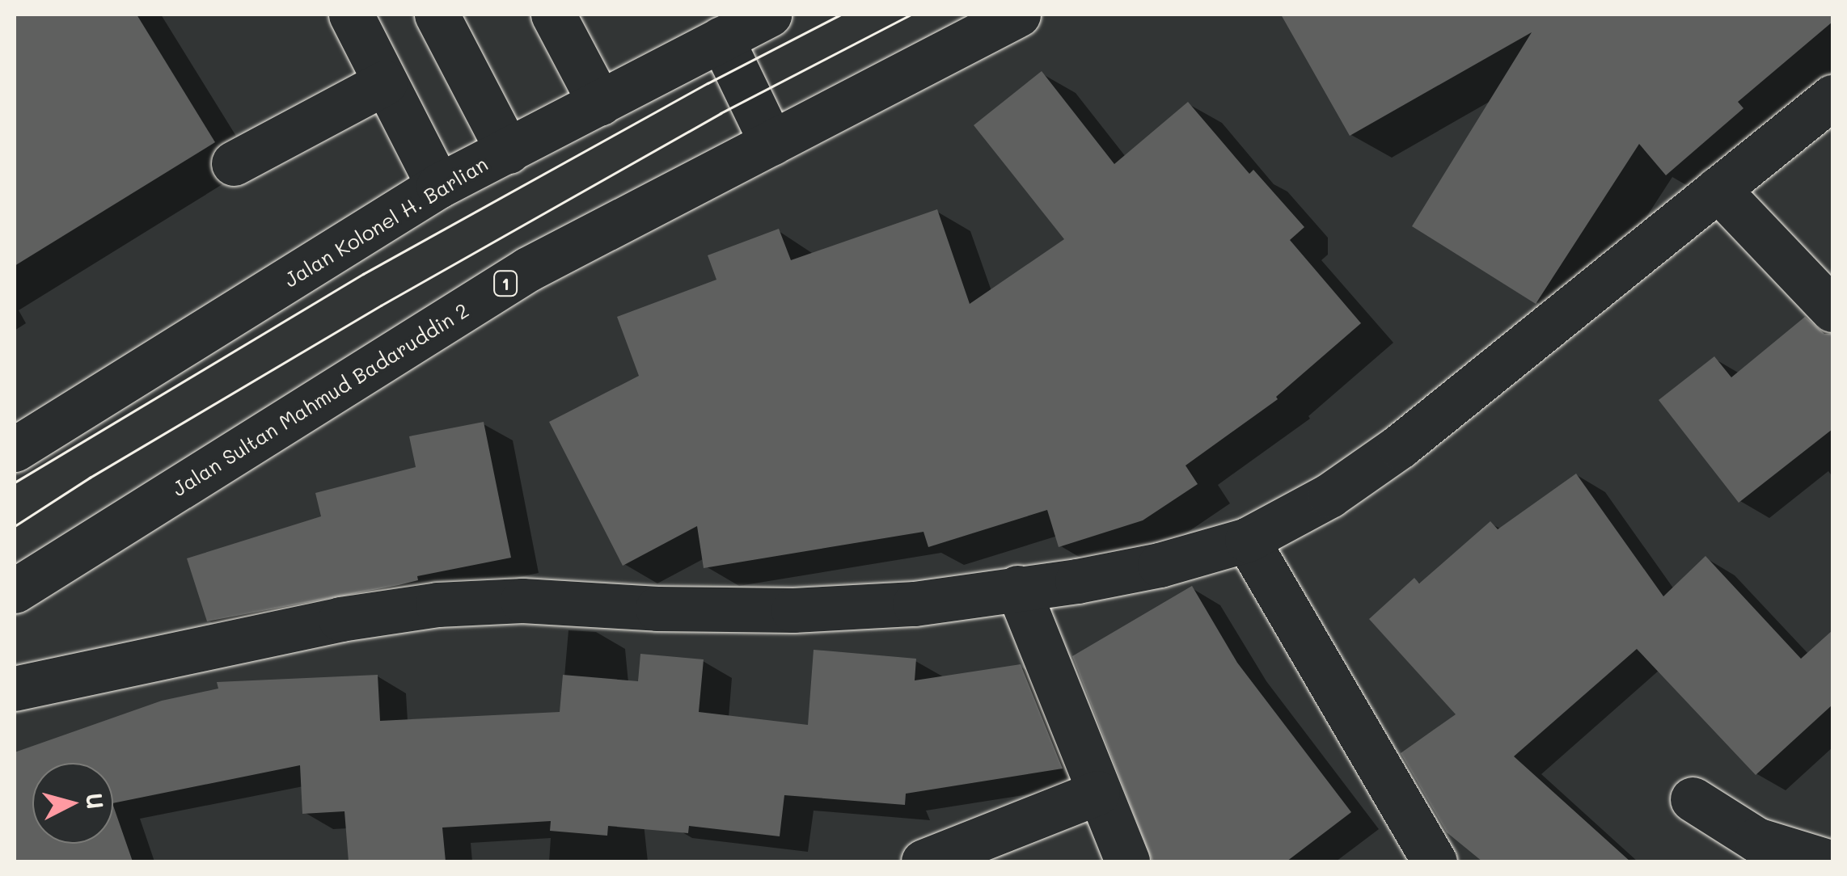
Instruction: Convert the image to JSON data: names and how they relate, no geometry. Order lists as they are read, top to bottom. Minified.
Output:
{"streets":{"main road":["Jalan Kolonel H. Barlian","1","Jalan Sultan Mahmud Badaruddin 2"]},"north":"right"}
